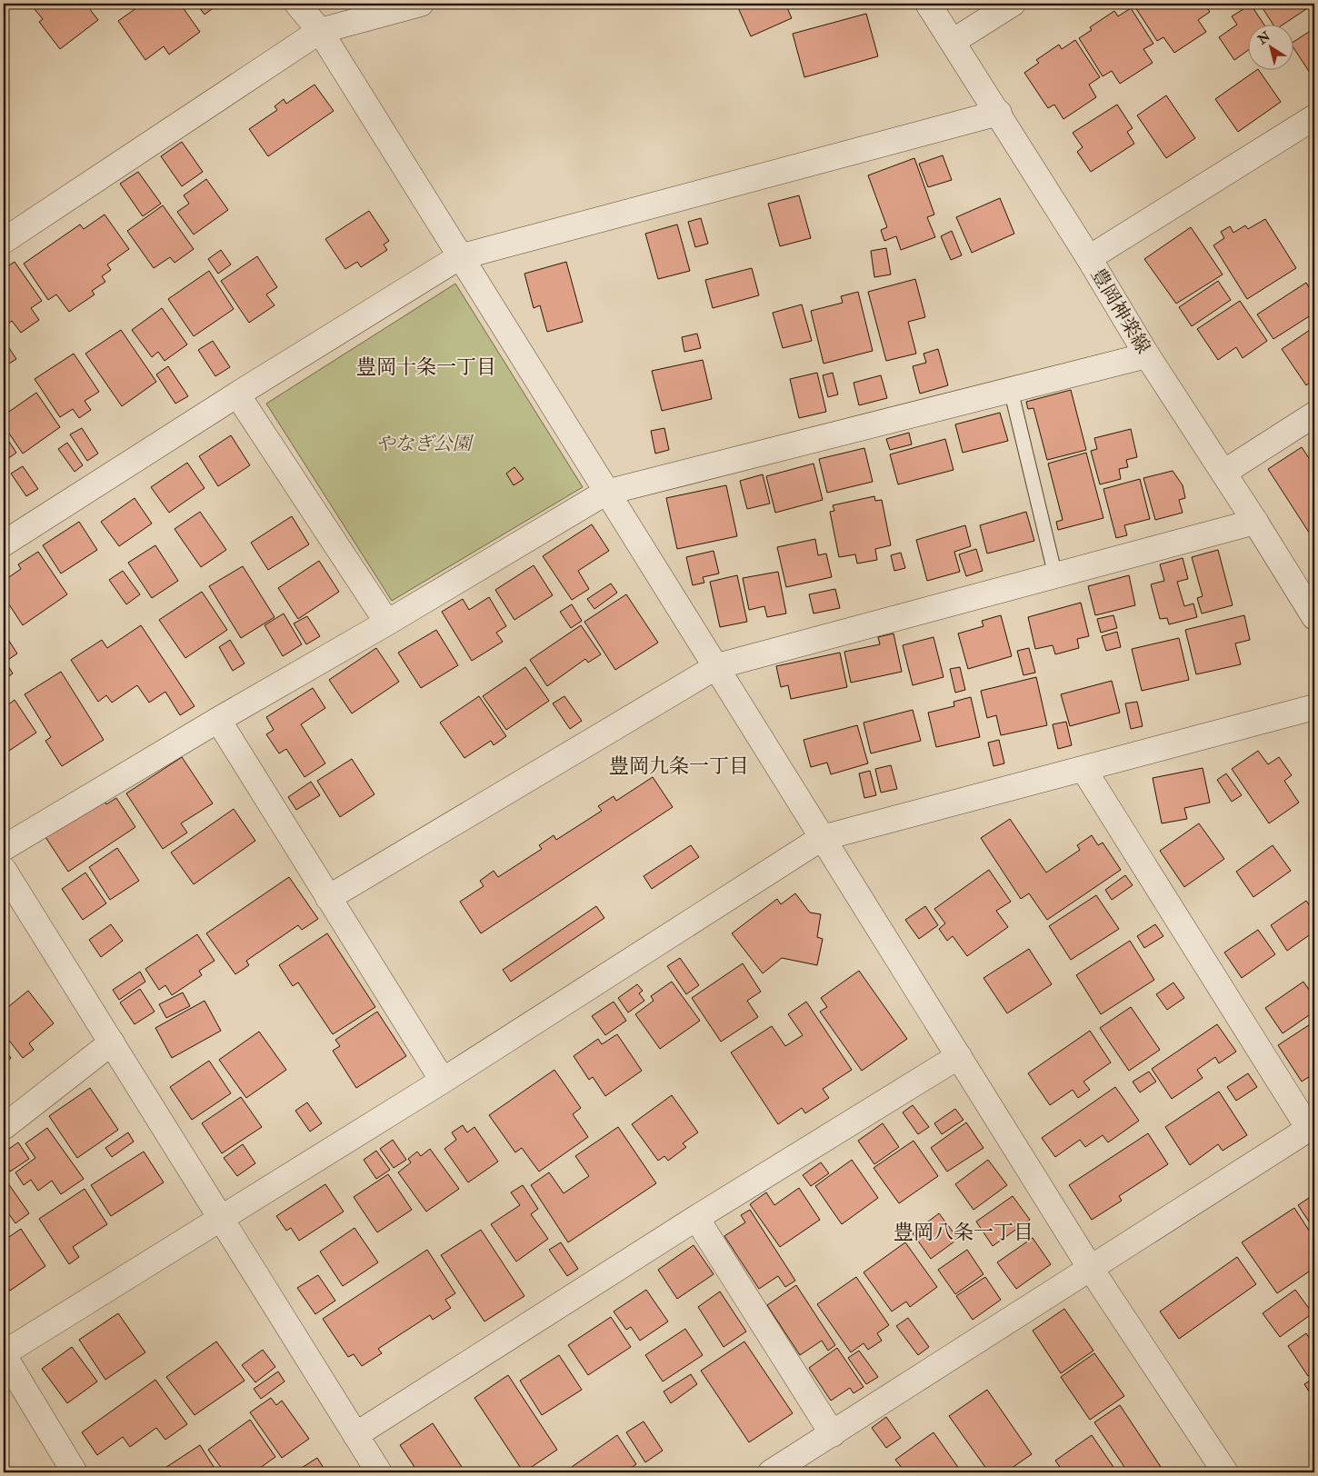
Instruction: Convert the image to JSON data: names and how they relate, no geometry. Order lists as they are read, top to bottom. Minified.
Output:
{"streets":{"street":["豊岡神楽線"]},"districts":["豊岡十条一丁目","豊岡九条一丁目","豊岡八条一丁目"],"parks":["やなぎ公園"],"north":"top left"}
